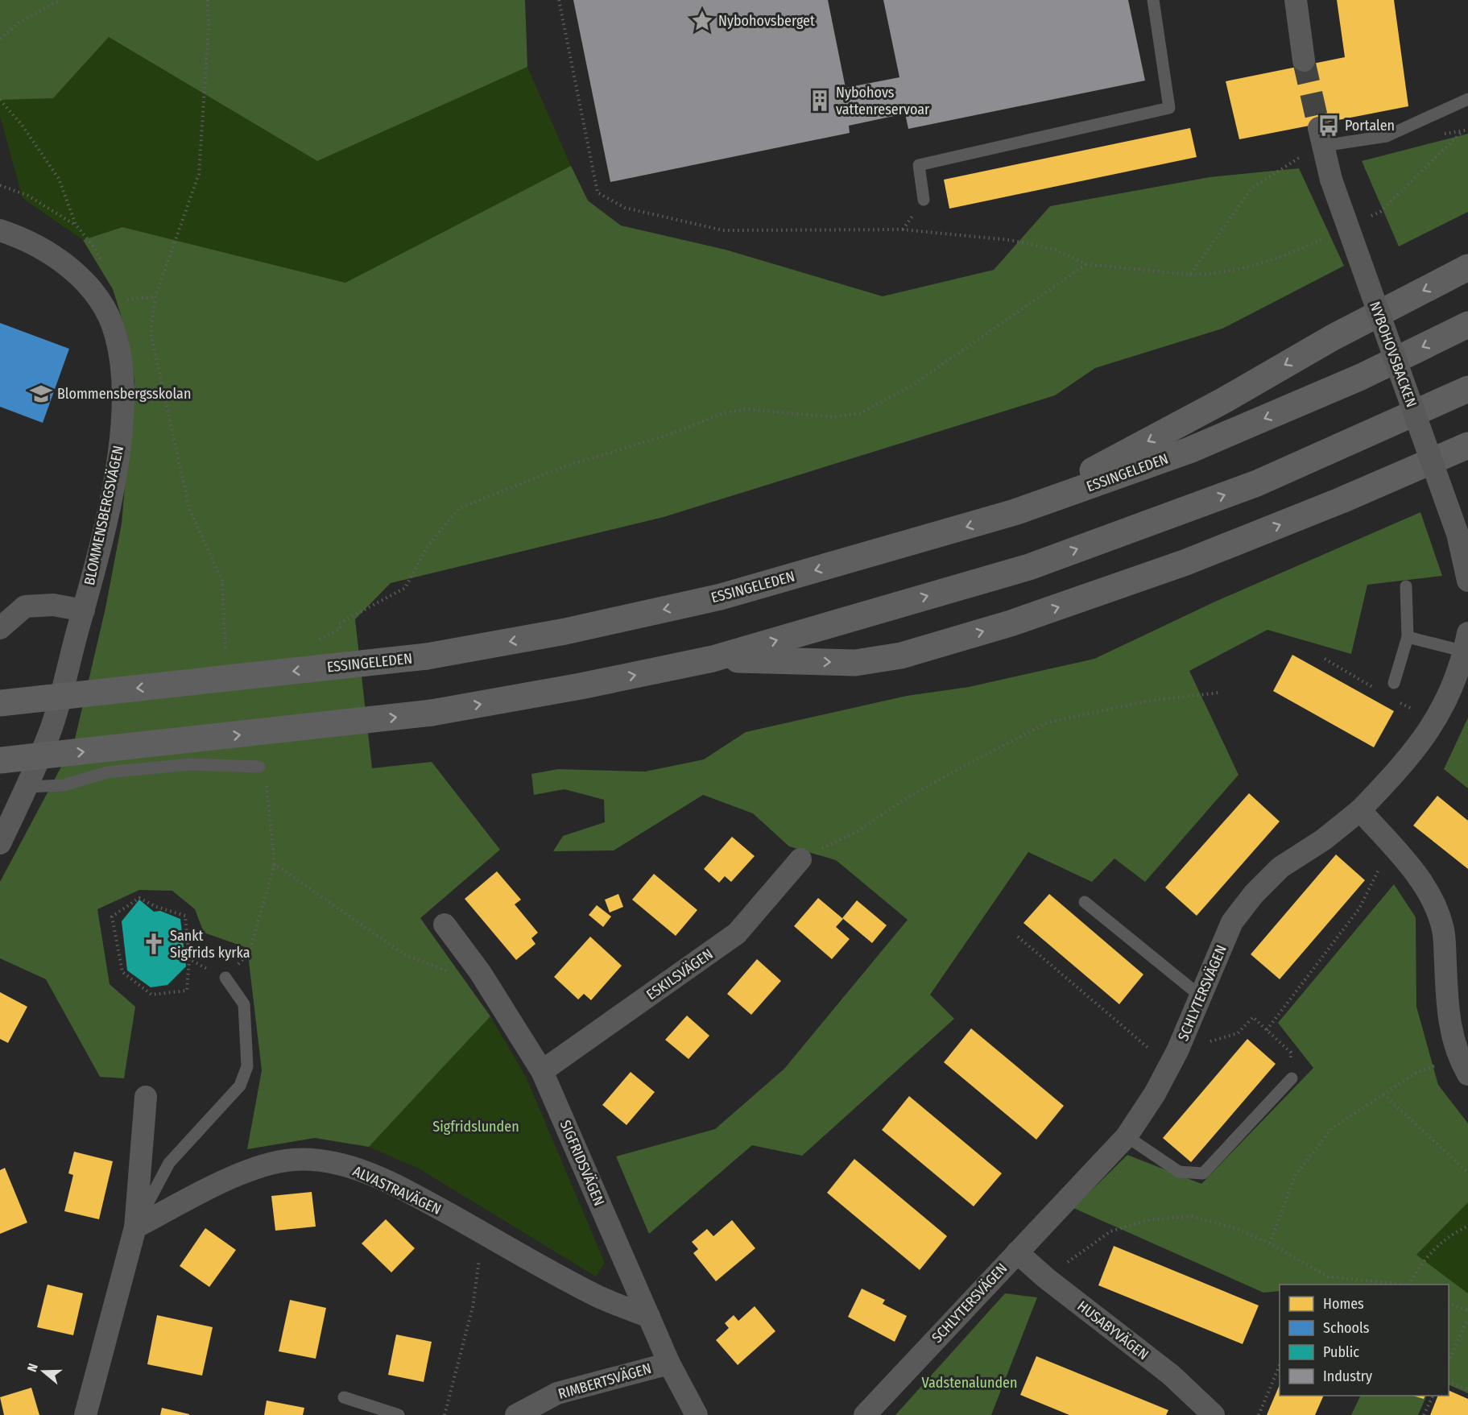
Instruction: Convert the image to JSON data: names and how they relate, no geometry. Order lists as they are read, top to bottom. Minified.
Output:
{"streets":{"highway":["ESSINGELEDEN"],"street":["NYBOHOVSBACKEN","BLOMMENSBERGSVÄGEN","ESKILSVÄGEN","SCHLYTERSVÄGEN","SIGFRIDSVÄGEN","ALVASTRAVÄGEN","HUSABYVÄGEN","RIMBERTSVÄGEN"]},"crossings":[["ESKILSVÄGEN","SIGFRIDSVÄGEN"],["SCHLYTERSVÄGEN","HUSABYVÄGEN"],["SIGFRIDSVÄGEN","ALVASTRAVÄGEN"],["SIGFRIDSVÄGEN","RIMBERTSVÄGEN"]],"parks":["Sigfridslunden","Vadstenalunden"],"places":{"place":["Nybohovsberget"],"building":["Nybohovs vattenreservoar"],"bus stop":["Portalen"],"school or university":["Blommensbergsskolan"],"church":["Sankt Sigfrids kyrka"]},"legend":["Homes","Schools","Public","Industry"],"north":"left"}
